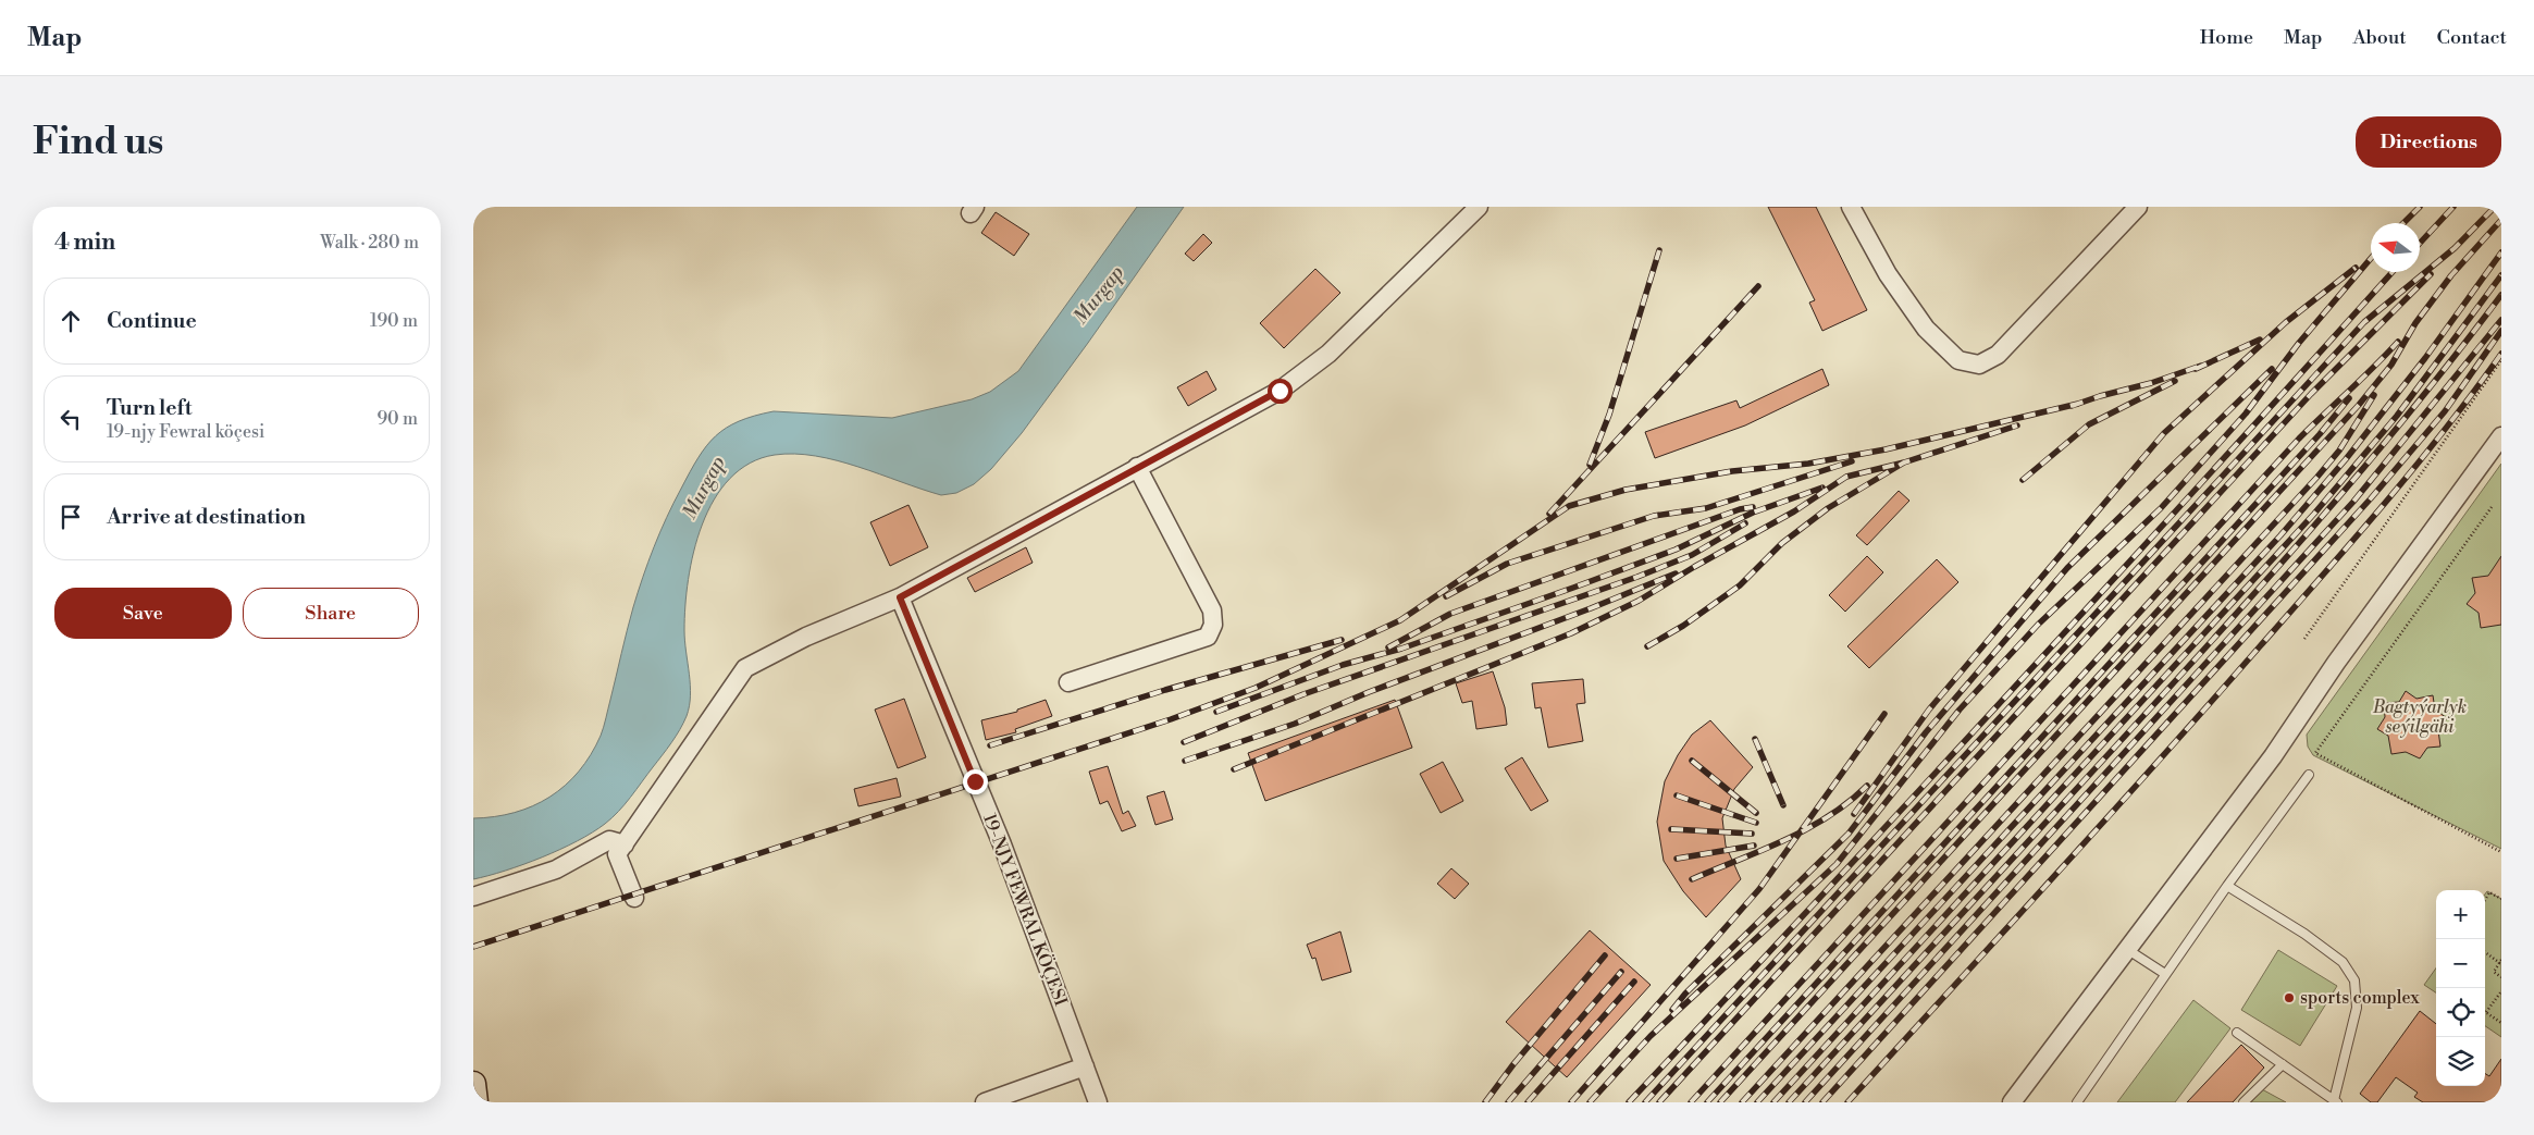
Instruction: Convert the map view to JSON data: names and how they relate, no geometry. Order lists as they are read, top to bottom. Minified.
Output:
{"streets":{"street":["19-NJY FEWRAL KÖÇESI"]},"water":["Murgap"],"parks":["Bagtyýarlyk seýilgähi"],"places":["sports complex"],"north":"left","page":{"header":"Map","nav":["Home","Map","About","Contact"],"buttons":["Directions",["Save","Share"]],"title":"Find us","heading":["4 min","Walk · 280 m"],"list":[["Continue","190 m"],["Turn left","19-njy Fewral köçesi","90 m"],"Arrive at destination"],"map_buttons":["+","−"]}}
